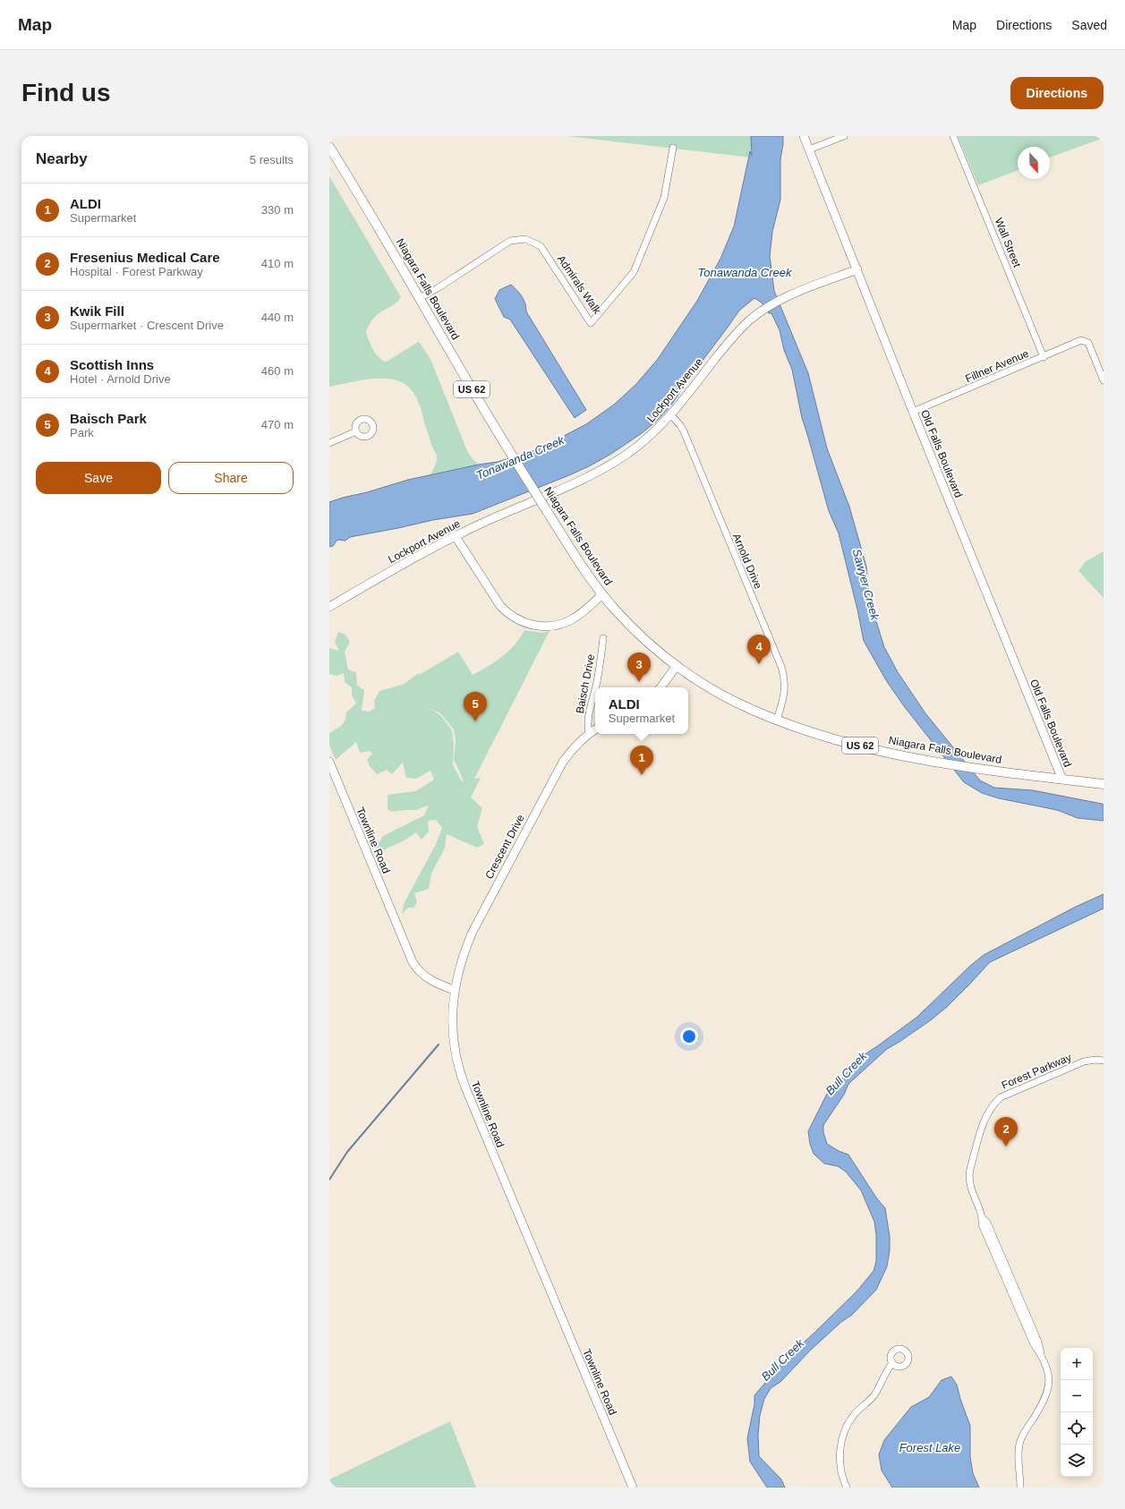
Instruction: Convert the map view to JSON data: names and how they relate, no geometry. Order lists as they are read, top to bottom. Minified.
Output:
{"streets":{"main road":["Niagara Falls Boulevard","US 62"],"street":["Wall Street","Admirals Walk","Fillner Avenue","Lockport Avenue","Old Falls Boulevard","Arnold Drive","Baisch Drive","Townline Road","Crescent Drive","Forest Parkway"]},"crossings":[["Wall Street","Fillner Avenue"],["Admirals Walk","Niagara Falls Boulevard"],["Niagara Falls Boulevard","Old Falls Boulevard"],["Niagara Falls Boulevard","Arnold Drive"],["Fillner Avenue","Old Falls Boulevard"],["Lockport Avenue","Old Falls Boulevard"],["Lockport Avenue","Arnold Drive"],["Baisch Drive","Crescent Drive"],["Townline Road","Crescent Drive"]],"water":["Tonawanda Creek","Sawyer Creek","Bull Creek","Forest Lake"],"north":"bottom","page":{"header":"Map","nav":["Map","Directions","Saved"],"buttons":["Directions",["Save","Share"]],"title":"Find us","heading":["Nearby","5 results"],"list":[{"mark":"1","name":"ALDI","note":"Supermarket","value":"330 m"},{"mark":"2","name":"Fresenius Medical Care","note":"Hospital · Forest Parkway","value":"410 m"},{"mark":"3","name":"Kwik Fill","note":"Supermarket · Crescent Drive","value":"440 m"},{"mark":"4","name":"Scottish Inns","note":"Hotel · Arnold Drive","value":"460 m"},{"mark":"5","name":"Baisch Park","note":"Park","value":"470 m"}],"pins":["4","3","5","1","2"],"popup":["ALDI","Supermarket"],"map_buttons":["+","−"]}}
